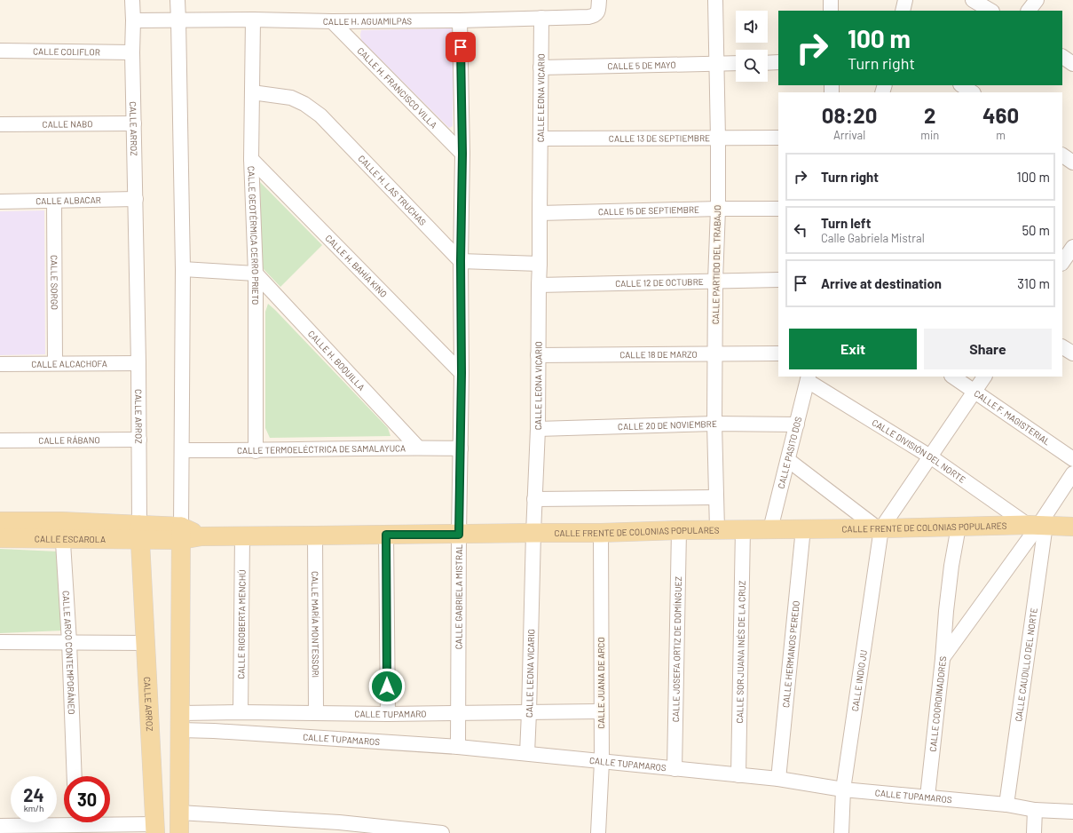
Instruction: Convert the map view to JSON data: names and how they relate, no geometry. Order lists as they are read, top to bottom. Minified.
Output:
{"streets":{"main road":["CALLE ARROZ","CALLE FRENTE DE COLONIAS POPULARES","CALLE ESCAROLA"],"street":["CALLE H. AGUAMILPAS","CALLE COLIFLOR","CALLE 5 DE MAYO","CALLE H. FRANCISCO VILLA","CALLE LEONA VICARIO","CALLE NABO","CALLE 13 DE SEPTIEMBRE","CALLE H. LAS TRUCHAS","CALLE ALBACAR","CALLE 15 DE SEPTIEMBRE","CALLE GEOTÉRMICA CERRO PRIETO","CALLE PARTIDO DEL TRABAJO","CALLE H. BAHÍA KINO","CALLE SORGO","CALLE 12 DE OCTUBRE","CALLE 18 DE MARZO","CALLE H. BOQUILLA","CALLE ALCACHOFA","CALLE F. MAGISTERIAL","CALLE 20 DE NOVIEMBRE","CALLE RÁBANO","CALLE TERMOELÉCTRICA DE SAMALAYUCA","CALLE DIVISIÓN DEL NORTE","CALLE PASITO DOS","CALLE GABRIELA MISTRAL","CALLE RIGOBERTA MENCHÚ","CALLE MARÍA MONTESSORI","CALLE JOSEFA ORTIZ DE DOMÍNGUEZ","CALLE SOR JUANA INÉS DE LA CRUZ","CALLE ARCO CONTEMPORÁNEO","CALLE HERMANOS PEREDO","CALLE CAUDILLO DEL NORTE","CALLE INDIO JU","CALLE JUANA DE ARCO","CALLE COORDINADORES","CALLE TUPAMARO","CALLE TUPAMAROS"]},"crossings":[["CALLE H. AGUAMILPAS","CALLE H. FRANCISCO VILLA"],["CALLE H. AGUAMILPAS","CALLE LEONA VICARIO"],["CALLE H. AGUAMILPAS","CALLE ARROZ"],["CALLE H. AGUAMILPAS","CALLE GEOTÉRMICA CERRO PRIETO"],["CALLE H. AGUAMILPAS","CALLE GABRIELA MISTRAL"],["CALLE COLIFLOR","CALLE ARROZ"],["CALLE 5 DE MAYO","CALLE LEONA VICARIO"],["CALLE 5 DE MAYO","CALLE PARTIDO DEL TRABAJO"],["CALLE H. FRANCISCO VILLA","CALLE GABRIELA MISTRAL"],["CALLE LEONA VICARIO","CALLE 13 DE SEPTIEMBRE"],["CALLE LEONA VICARIO","CALLE 15 DE SEPTIEMBRE"],["CALLE LEONA VICARIO","CALLE 12 DE OCTUBRE"],["CALLE LEONA VICARIO","CALLE 18 DE MARZO"],["CALLE LEONA VICARIO","CALLE 20 DE NOVIEMBRE"],["CALLE LEONA VICARIO","CALLE FRENTE DE COLONIAS POPULARES"],["CALLE LEONA VICARIO","CALLE TUPAMARO"],["CALLE LEONA VICARIO","CALLE TUPAMAROS"],["CALLE NABO","CALLE ARROZ"],["CALLE ARROZ","CALLE ALBACAR"],["CALLE ARROZ","CALLE ALCACHOFA"],["CALLE ARROZ","CALLE RÁBANO"],["CALLE ARROZ","CALLE FRENTE DE COLONIAS POPULARES"],["CALLE ARROZ","CALLE ESCAROLA"],["CALLE 13 DE SEPTIEMBRE","CALLE PARTIDO DEL TRABAJO"],["CALLE H. LAS TRUCHAS","CALLE GEOTÉRMICA CERRO PRIETO"],["CALLE H. LAS TRUCHAS","CALLE GABRIELA MISTRAL"],["CALLE ALBACAR","CALLE SORGO"],["CALLE 15 DE SEPTIEMBRE","CALLE PARTIDO DEL TRABAJO"],["CALLE GEOTÉRMICA CERRO PRIETO","CALLE H. BAHÍA KINO"],["CALLE GEOTÉRMICA CERRO PRIETO","CALLE H. BOQUILLA"],["CALLE GEOTÉRMICA CERRO PRIETO","CALLE TERMOELÉCTRICA DE SAMALAYUCA"],["CALLE PARTIDO DEL TRABAJO","CALLE 12 DE OCTUBRE"],["CALLE PARTIDO DEL TRABAJO","CALLE 18 DE MARZO"],["CALLE PARTIDO DEL TRABAJO","CALLE 20 DE NOVIEMBRE"],["CALLE PARTIDO DEL TRABAJO","CALLE FRENTE DE COLONIAS POPULARES"],["CALLE H. BAHÍA KINO","CALLE GABRIELA MISTRAL"],["CALLE SORGO","CALLE ALCACHOFA"],["CALLE H. BOQUILLA","CALLE TERMOELÉCTRICA DE SAMALAYUCA"],["CALLE 20 DE NOVIEMBRE","CALLE PASITO DOS"],["CALLE TERMOELÉCTRICA DE SAMALAYUCA","CALLE GABRIELA MISTRAL"],["CALLE DIVISIÓN DEL NORTE","CALLE PASITO DOS"],["CALLE DIVISIÓN DEL NORTE","CALLE FRENTE DE COLONIAS POPULARES"],["CALLE DIVISIÓN DEL NORTE","CALLE CAUDILLO DEL NORTE"],["CALLE PASITO DOS","CALLE FRENTE DE COLONIAS POPULARES"],["CALLE FRENTE DE COLONIAS POPULARES","CALLE ESCAROLA"],["CALLE FRENTE DE COLONIAS POPULARES","CALLE GABRIELA MISTRAL"],["CALLE FRENTE DE COLONIAS POPULARES","CALLE RIGOBERTA MENCHÚ"],["CALLE FRENTE DE COLONIAS POPULARES","CALLE MARÍA MONTESSORI"],["CALLE FRENTE DE COLONIAS POPULARES","CALLE JOSEFA ORTIZ DE DOMÍNGUEZ"],["CALLE FRENTE DE COLONIAS POPULARES","CALLE SOR JUANA INÉS DE LA CRUZ"],["CALLE FRENTE DE COLONIAS POPULARES","CALLE HERMANOS PEREDO"],["CALLE FRENTE DE COLONIAS POPULARES","CALLE CAUDILLO DEL NORTE"],["CALLE FRENTE DE COLONIAS POPULARES","CALLE INDIO JU"],["CALLE FRENTE DE COLONIAS POPULARES","CALLE JUANA DE ARCO"],["CALLE FRENTE DE COLONIAS POPULARES","CALLE COORDINADORES"],["CALLE ESCAROLA","CALLE ARCO CONTEMPORÁNEO"],["CALLE GABRIELA MISTRAL","CALLE TUPAMARO"],["CALLE GABRIELA MISTRAL","CALLE TUPAMAROS"],["CALLE RIGOBERTA MENCHÚ","CALLE TUPAMARO"],["CALLE MARÍA MONTESSORI","CALLE TUPAMARO"],["CALLE JOSEFA ORTIZ DE DOMÍNGUEZ","CALLE TUPAMAROS"],["CALLE SOR JUANA INÉS DE LA CRUZ","CALLE TUPAMAROS"],["CALLE HERMANOS PEREDO","CALLE TUPAMAROS"],["CALLE CAUDILLO DEL NORTE","CALLE TUPAMAROS"],["CALLE INDIO JU","CALLE TUPAMAROS"],["CALLE JUANA DE ARCO","CALLE TUPAMARO"],["CALLE JUANA DE ARCO","CALLE TUPAMAROS"],["CALLE COORDINADORES","CALLE TUPAMAROS"],["CALLE TUPAMARO","CALLE TUPAMAROS"]],"page":{"turn":["100 m","Turn right"],"eta":["08:20","Arrival","2","min","460","m"],"list":[{"name":"Turn right","value":"100 m"},{"name":"Turn left","note":"Calle Gabriela Mistral","value":"50 m"},{"name":"Arrive at destination","value":"310 m"}],"buttons":["Exit","Share"],"speed":"24 km/h","limit":"30"}}
